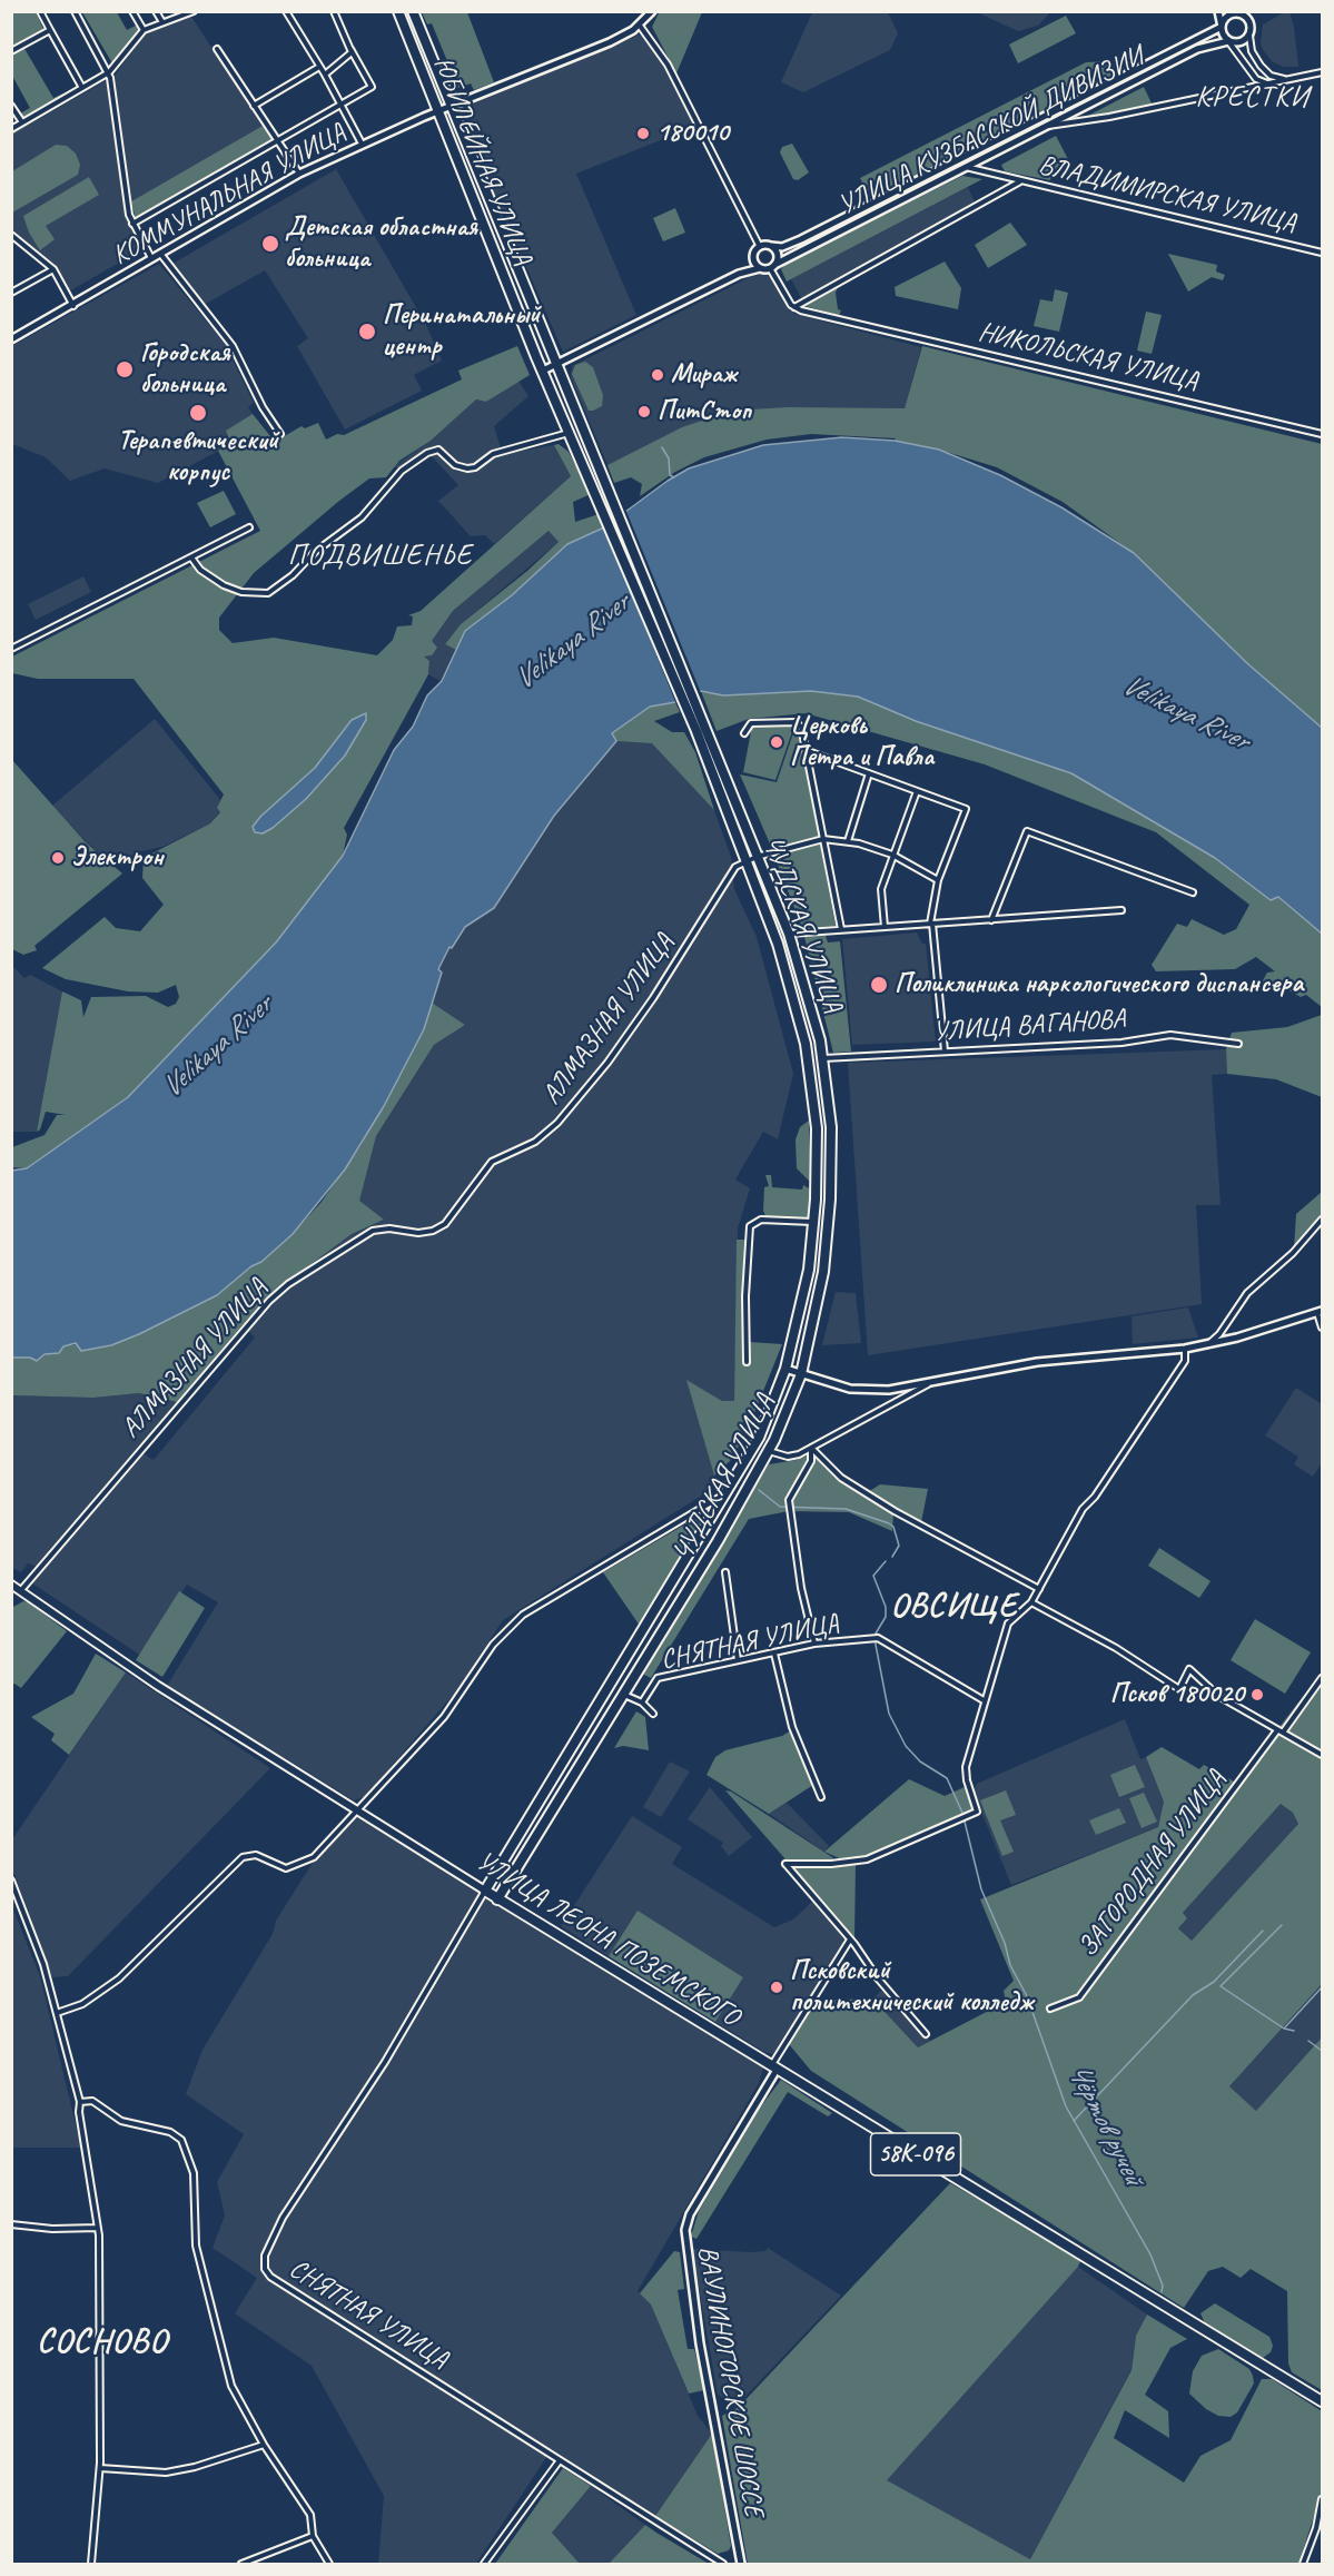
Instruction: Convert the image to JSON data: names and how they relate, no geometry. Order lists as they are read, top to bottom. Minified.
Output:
{"streets":{"highway":["ЮБИЛЕЙНАЯ УЛИЦА","ЧУДСКАЯ УЛИЦА","УЛИЦА ЛЕОНА ПОЗЕМСКОГО","58К-096"],"street":["УЛИЦА КУЗБАССКОЙ ДИВИЗИИ","КОММУНАЛЬНАЯ УЛИЦА","ВЛАДИМИРСКАЯ УЛИЦА","НИКОЛЬСКАЯ УЛИЦА","АЛМАЗНАЯ УЛИЦА","УЛИЦА ВАГАНОВА","СНЯТНАЯ УЛИЦА","ЗАГОРОДНАЯ УЛИЦА","ВАУЛИНОГОРСКОЕ ШОССЕ"]},"crossings":[["УЛИЦА КУЗБАССКОЙ ДИВИЗИИ","ЮБИЛЕЙНАЯ УЛИЦА"],["ЮБИЛЕЙНАЯ УЛИЦА","КОММУНАЛЬНАЯ УЛИЦА"],["ЮБИЛЕЙНАЯ УЛИЦА","ЧУДСКАЯ УЛИЦА"],["ВЛАДИМИРСКАЯ УЛИЦА","НИКОЛЬСКАЯ УЛИЦА"],["ЧУДСКАЯ УЛИЦА","АЛМАЗНАЯ УЛИЦА"],["ЧУДСКАЯ УЛИЦА","УЛИЦА ВАГАНОВА"],["ЧУДСКАЯ УЛИЦА","СНЯТНАЯ УЛИЦА"],["ЧУДСКАЯ УЛИЦА","УЛИЦА ЛЕОНА ПОЗЕМСКОГО"],["АЛМАЗНАЯ УЛИЦА","УЛИЦА ЛЕОНА ПОЗЕМСКОГО"],["СНЯТНАЯ УЛИЦА","УЛИЦА ЛЕОНА ПОЗЕМСКОГО"],["УЛИЦА ЛЕОНА ПОЗЕМСКОГО","ВАУЛИНОГОРСКОЕ ШОССЕ"]],"districts":["КРЕСТКИ","ПОДВИШЕНЬЕ","ОВСИЩЕ","СОСНОВО"],"water":["Velikaya River","Чёртов ручей"],"places":["180010","Детская областная больница","Перинатальный центр","Городская больница","Мираж","ПитСтоп","Терапевтический корпус","Церковь Петра и Павла","Электрон","Поликлиника наркологического диспансера","Псков 180020","Псковский политехнический колледж"]}
